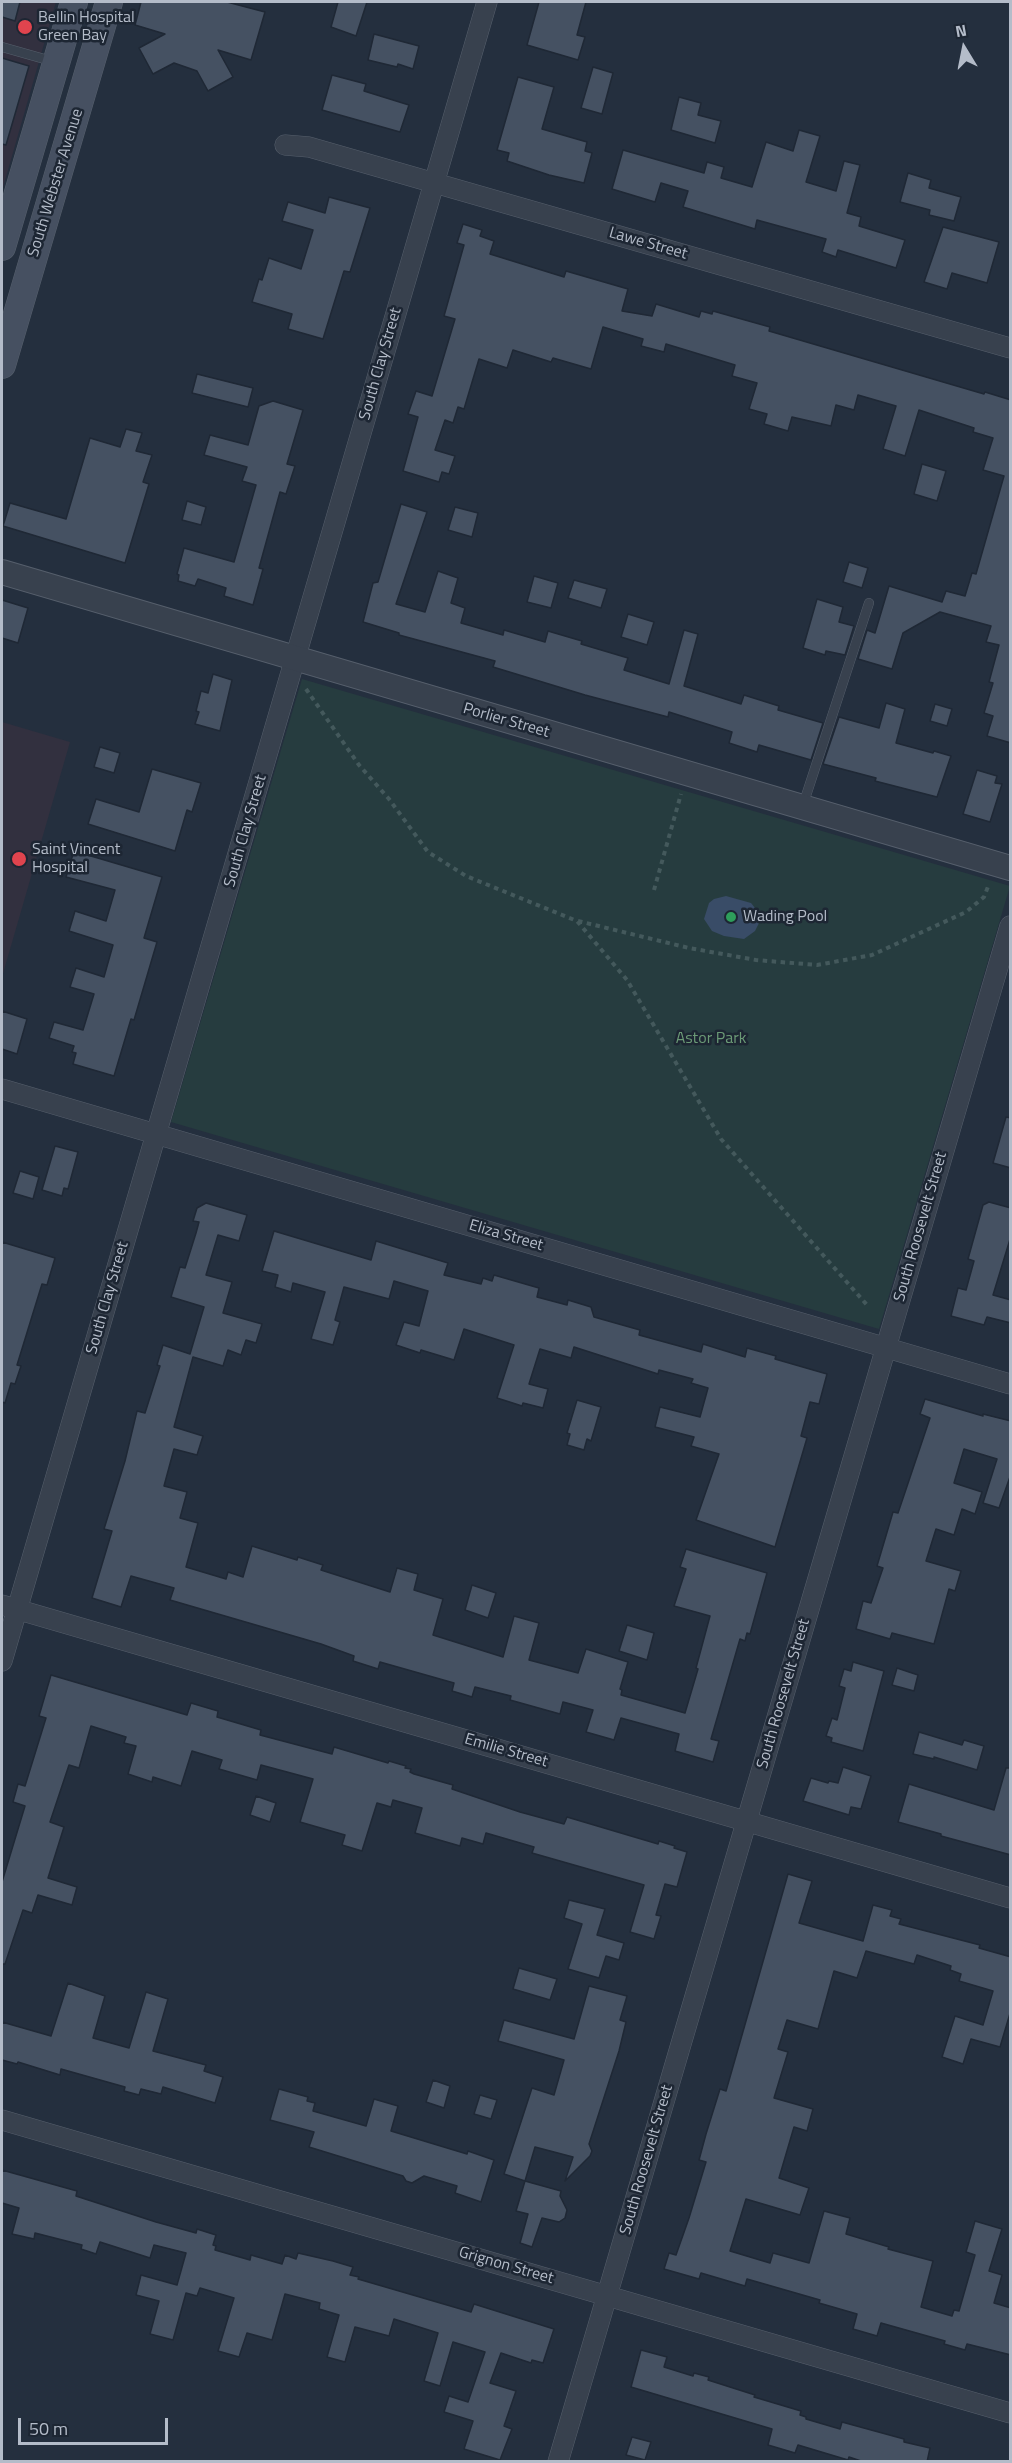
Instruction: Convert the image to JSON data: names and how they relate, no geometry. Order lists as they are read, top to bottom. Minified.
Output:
{"streets":{"main road":["South Webster Avenue"],"street":["Lawe Street","South Clay Street","Porlier Street","South Roosevelt Street","Eliza Street","Emilie Street","Grignon Street"]},"crossings":[["Lawe Street","South Clay Street"],["South Clay Street","Porlier Street"],["South Clay Street","Eliza Street"],["South Clay Street","Emilie Street"],["South Roosevelt Street","Eliza Street"],["South Roosevelt Street","Emilie Street"],["South Roosevelt Street","Grignon Street"]],"parks":["Astor Park"],"places":["Bellin Hospital Green Bay","Saint Vincent Hospital","Wading Pool"],"scale_bar":"50 m","north":"top"}
